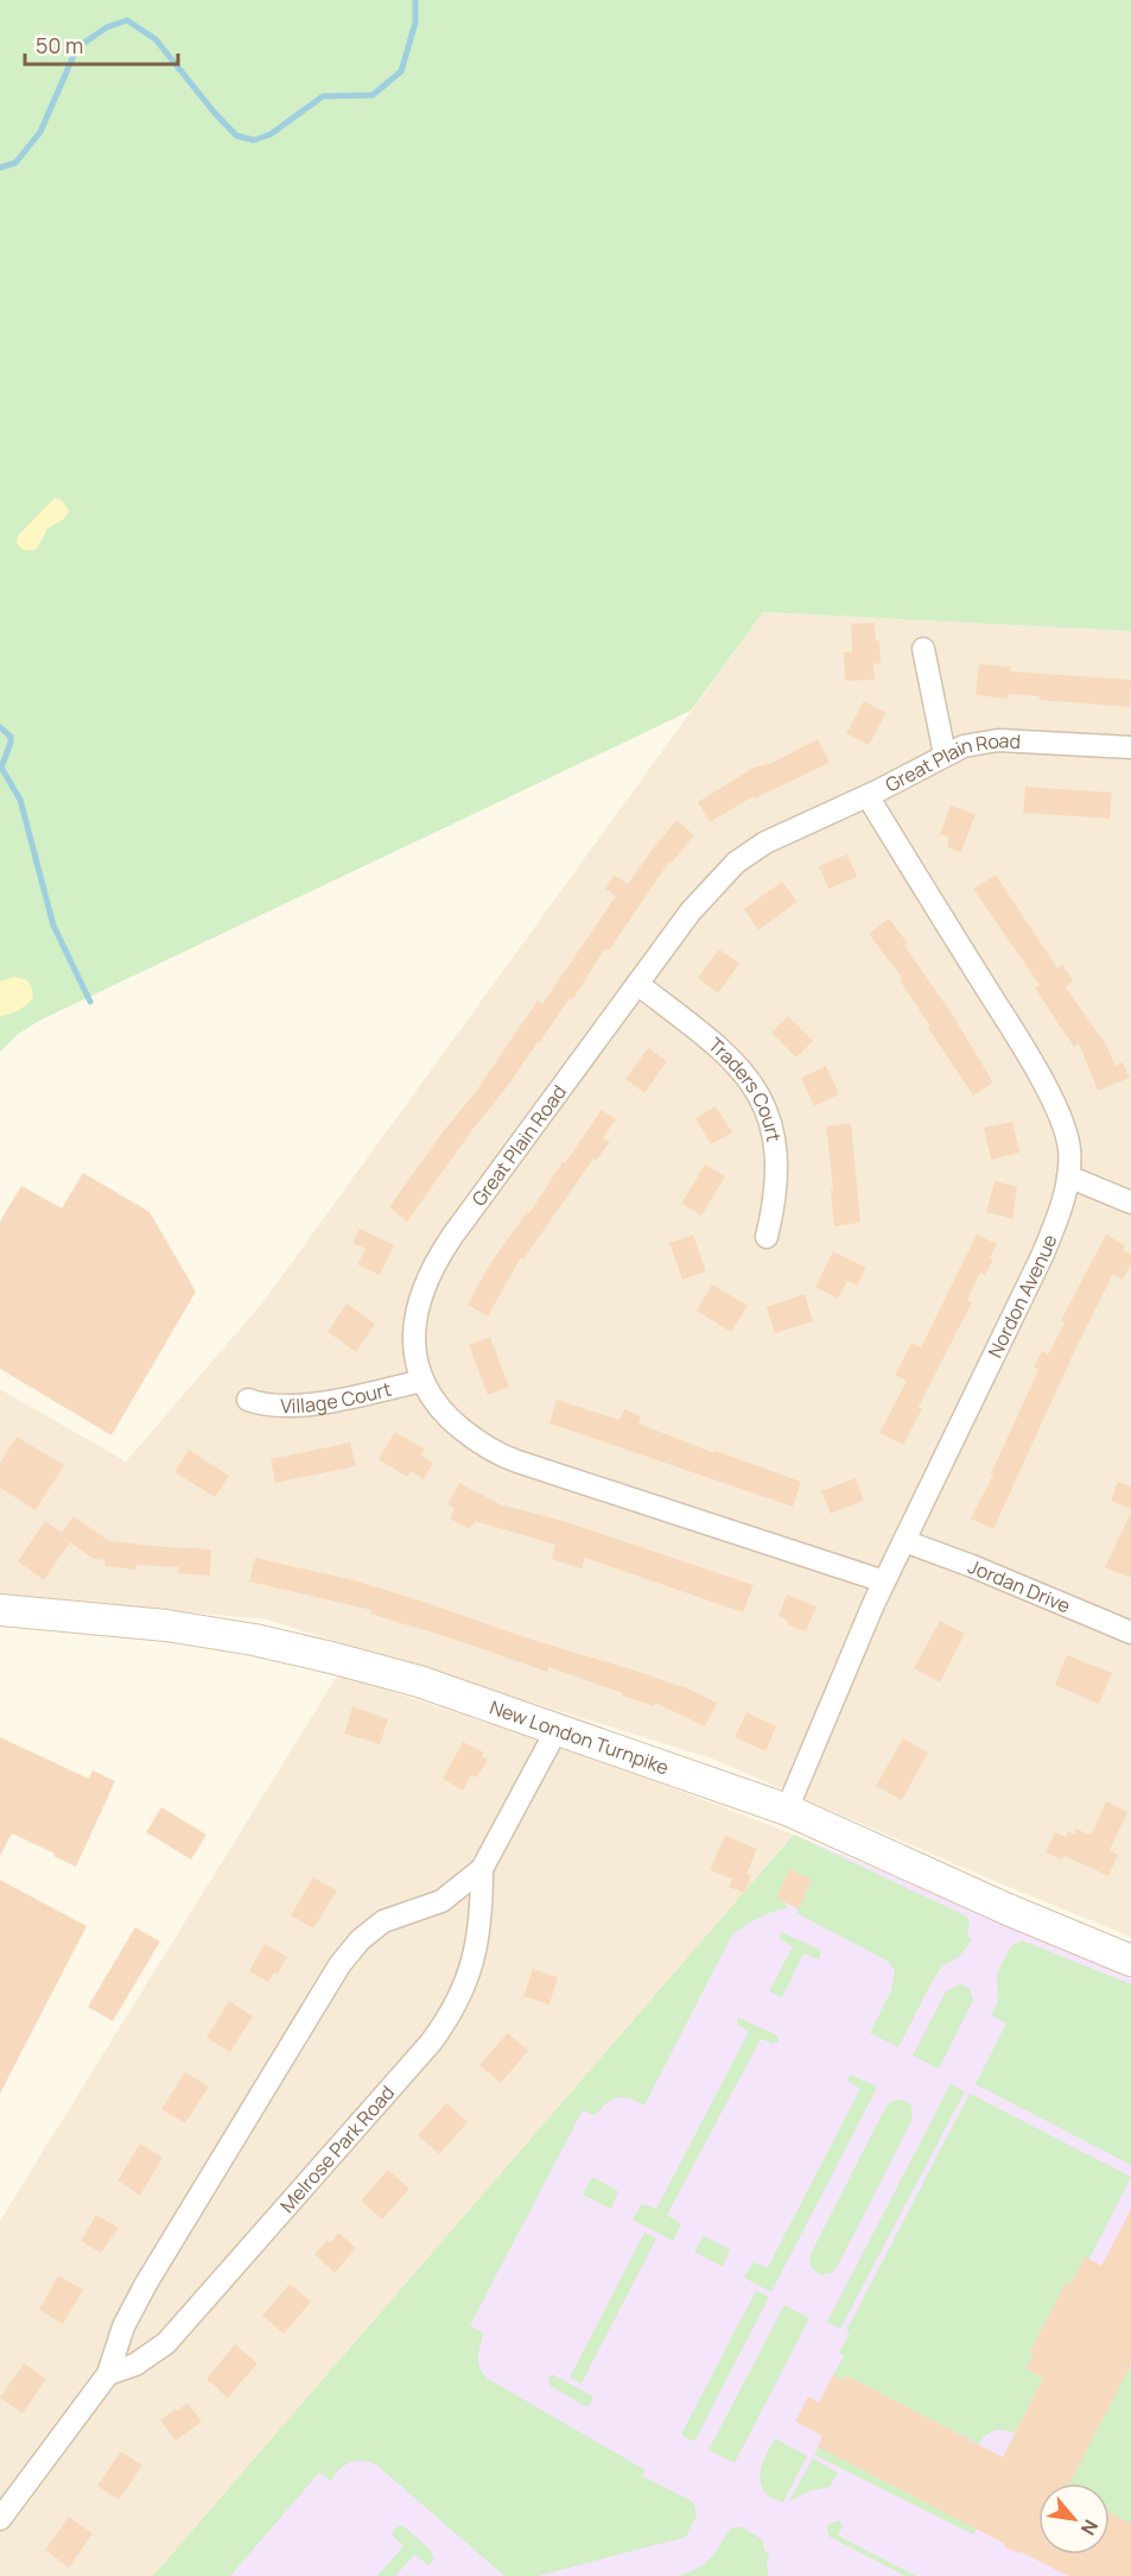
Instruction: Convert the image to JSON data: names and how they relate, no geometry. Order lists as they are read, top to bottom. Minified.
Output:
{"streets":{"main road":["New London Turnpike"],"street":["Great Plain Road","Traders Court","Nordon Avenue","Village Court","Jordan Drive","Melrose Park Road"]},"crossings":[["Great Plain Road","Traders Court"],["Great Plain Road","Nordon Avenue"],["Great Plain Road","Village Court"],["Nordon Avenue","Jordan Drive"],["Nordon Avenue","New London Turnpike"],["New London Turnpike","Melrose Park Road"]],"scale_bar":"50 m","north":"bottom right"}
